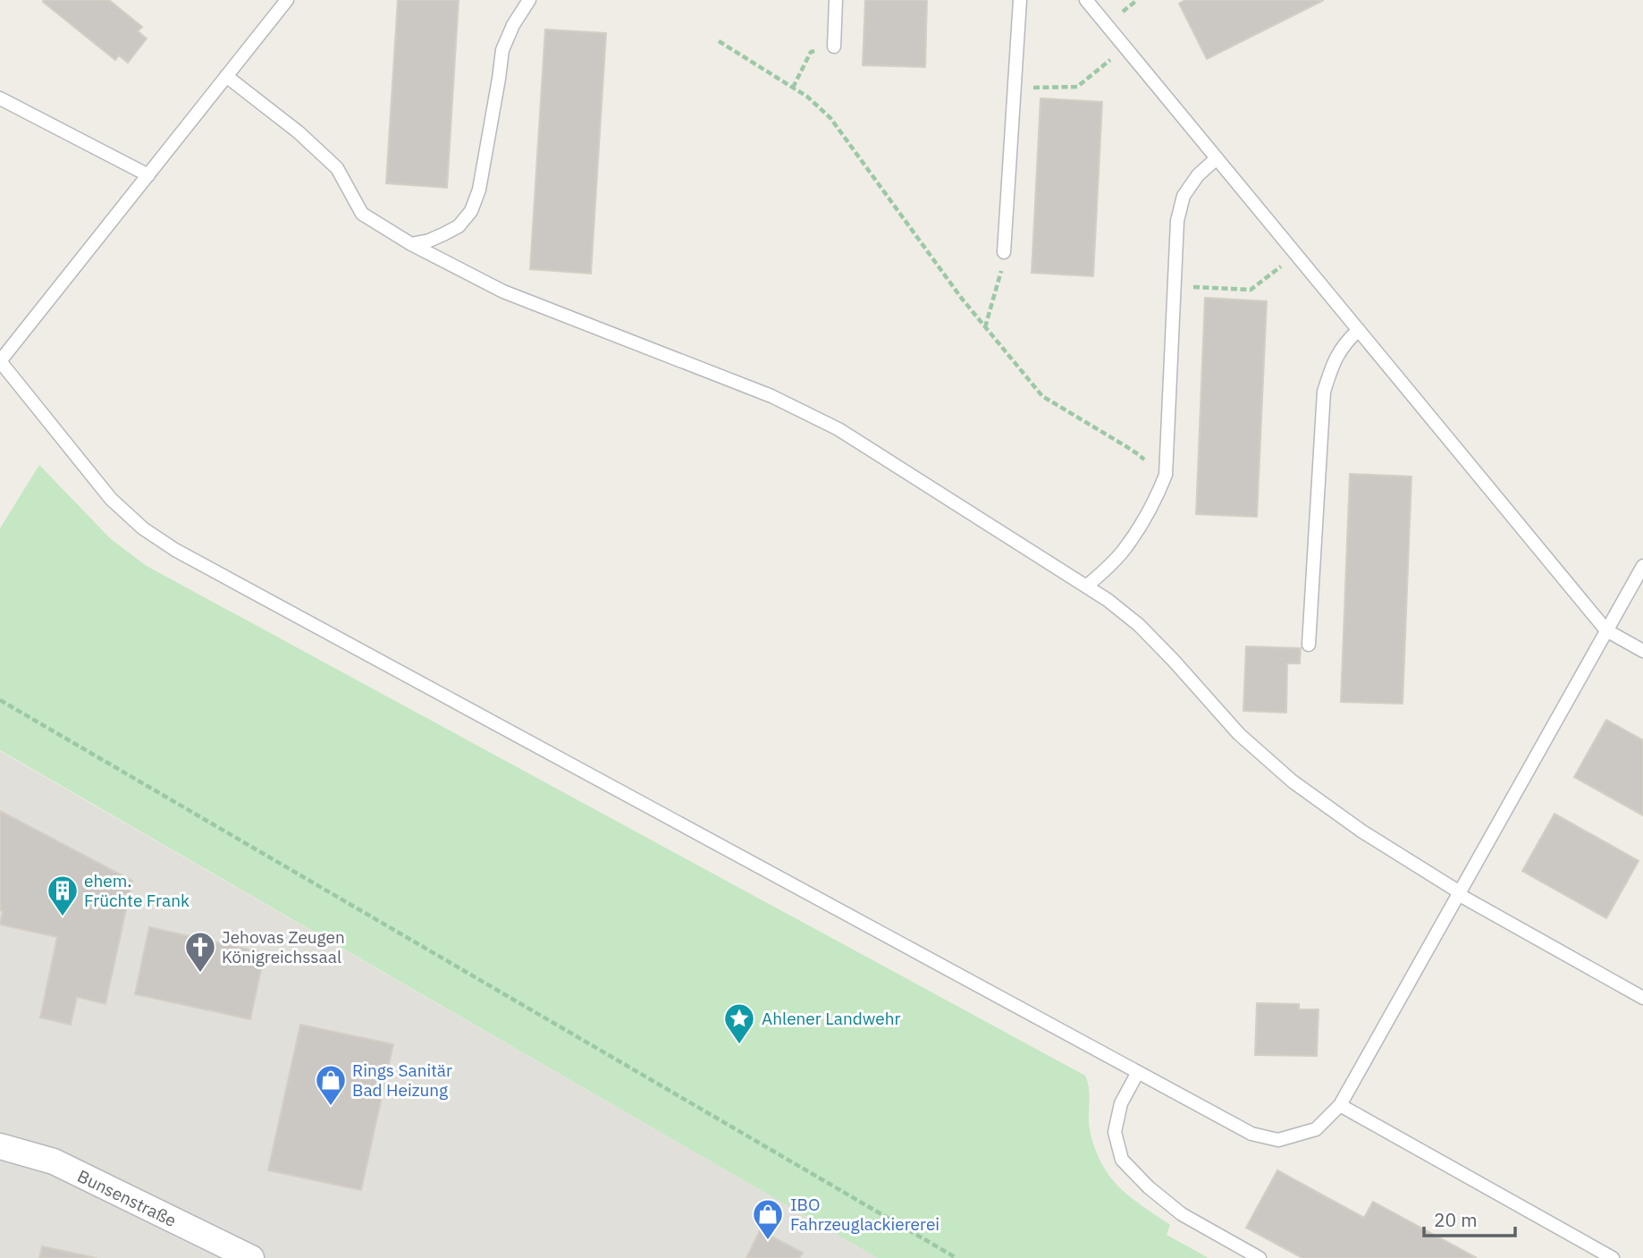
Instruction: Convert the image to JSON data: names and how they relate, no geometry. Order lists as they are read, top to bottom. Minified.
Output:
{"streets":{"street":["Bunsenstraße"]},"places":{"building":["ehem. Früchte Frank"],"church":["Jehovas Zeugen Königreichssaal"],"place":["Ahlener Landwehr"],"shop":["Rings Sanitär Bad Heizung","IBO Fahrzeuglackiererei"]},"scale_bar":"20 m"}
